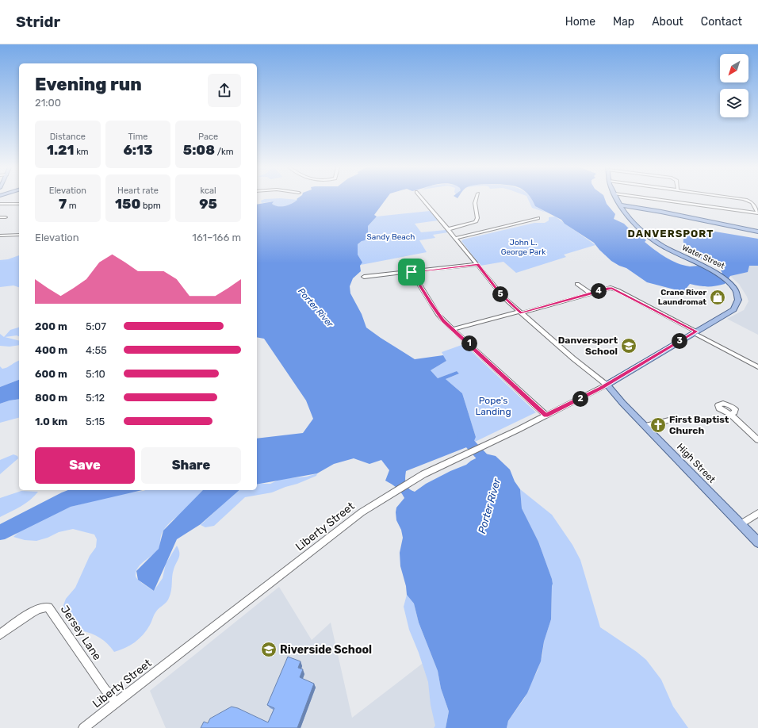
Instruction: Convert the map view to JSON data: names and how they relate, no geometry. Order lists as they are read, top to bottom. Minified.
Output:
{"streets":{"main road":["Water Street","High Street"],"street":["Liberty Street","Jersey Lane"]},"crossings":[["Water Street","High Street"],["Water Street","Liberty Street"],["High Street","Liberty Street"],["Liberty Street","Jersey Lane"]],"districts":["DANVERSPORT"],"water":["Porter River"],"parks":["Sandy Beach","John L. George Park","Pope's Landing"],"places":{"shop":["Crane River Laundromat"],"school or university":["Danversport School","Riverside School"],"church":["First Baptist Church"]},"north":"bottom left","page":{"header":"Stridr","nav":["Home","Map","About","Contact"],"heading":["Evening run","21:00"],"stats":[["Distance","1.21 km"],["Time","6:13"],["Pace","5:08 /km"],["Elevation","7 m"],["Heart rate","150 bpm"],["kcal","95"]],"chart":["Elevation","161–166 m"],"pins":["4","5","3","1","2"],"list":[{"name":"200 m","note":"5:07"},{"name":"400 m","note":"4:55"},{"name":"600 m","note":"5:10"},{"name":"800 m","note":"5:12"},{"name":"1.0 km","note":"5:15"}],"buttons":["Save","Share"]}}
